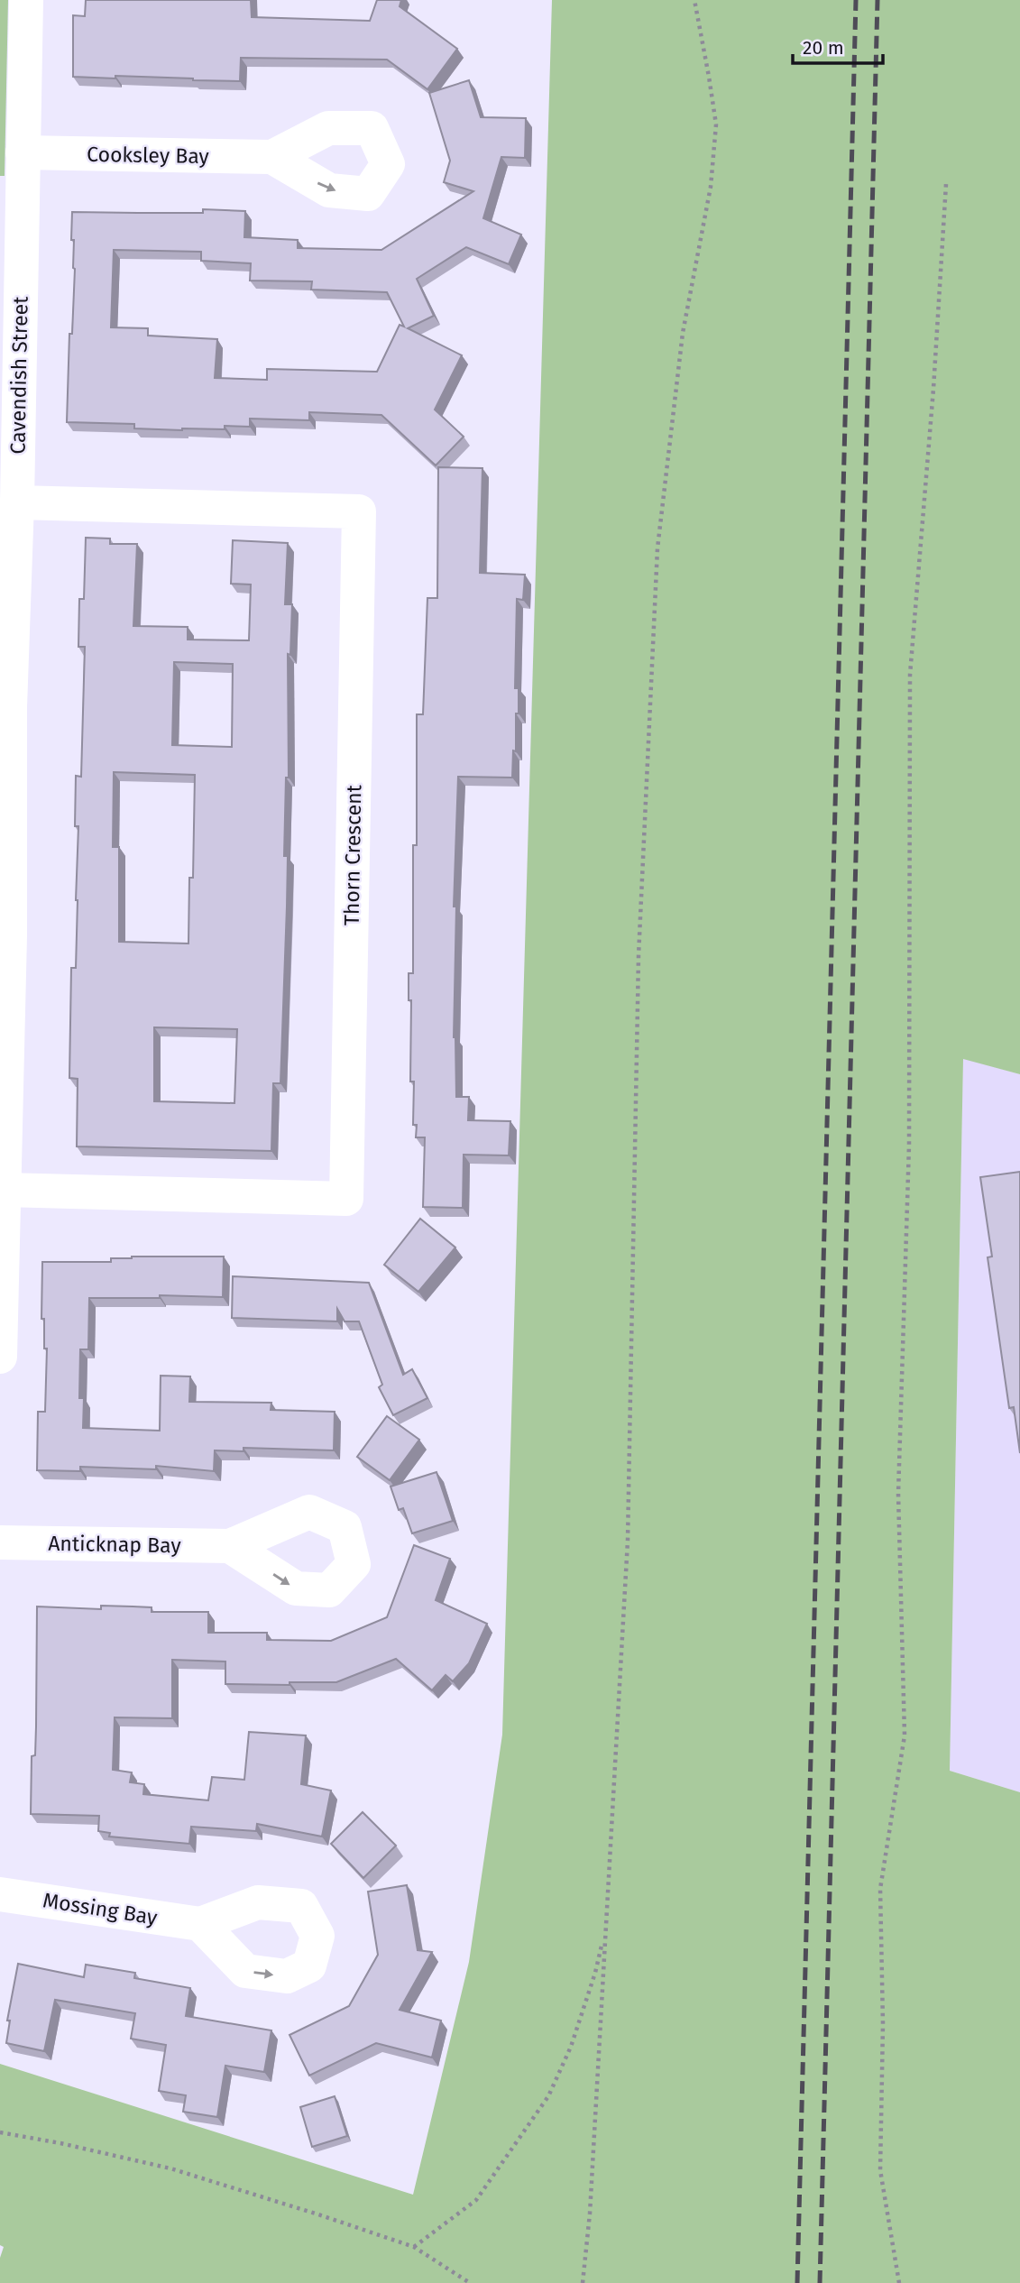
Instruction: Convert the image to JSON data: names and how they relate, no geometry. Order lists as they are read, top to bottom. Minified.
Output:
{"streets":{"street":["Cooksley Bay","Cavendish Street","Thorn Crescent","Anticknap Bay","Mossing Bay"]},"crossings":[["Cooksley Bay","Cavendish Street"],["Cavendish Street","Thorn Crescent"]],"scale_bar":"20 m"}
